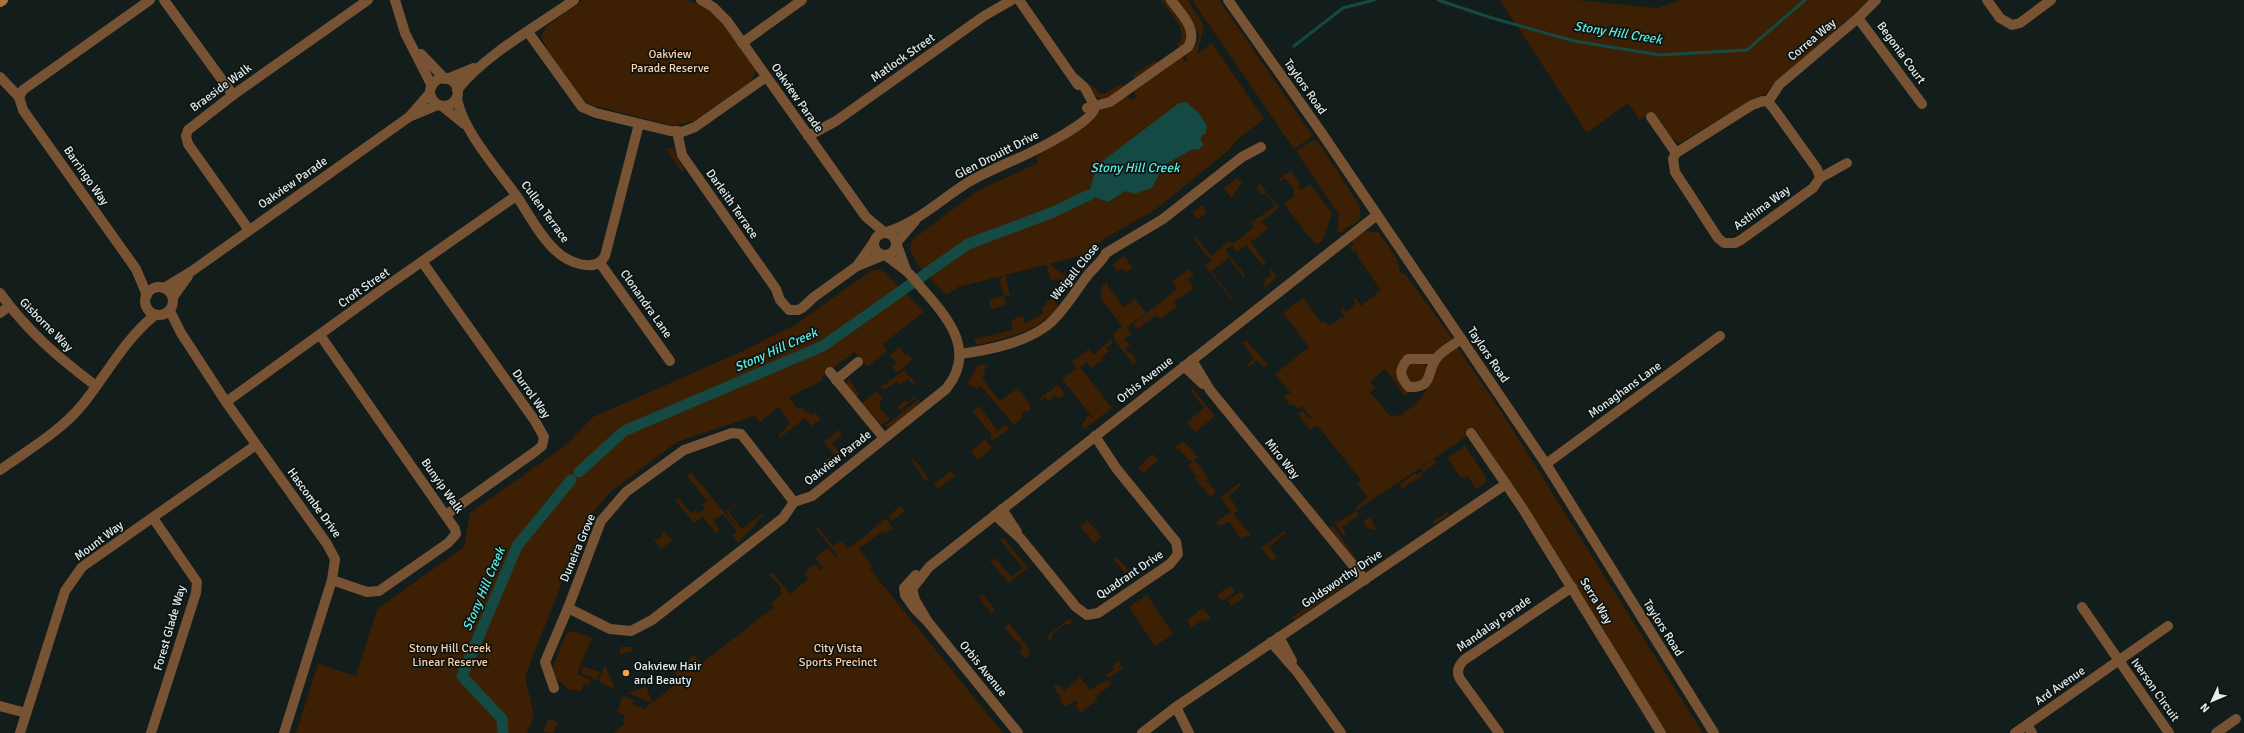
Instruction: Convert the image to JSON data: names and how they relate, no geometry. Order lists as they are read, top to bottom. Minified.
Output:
{"streets":{"street":["Correa Way","Begonia Court","Matlock Street","Taylors Road","Braeside Walk","Oakview Parade","Glen Drouitt Drive","Barringo Way","Darleith Terrace","Asthima Way","Cullen Terrace","Weigall Close","Croft Street","Clonandra Lane","Gisborne Way","Orbis Avenue","Monaghans Lane","Durrol Way","Miro Way","Bunyip Walk","Hascombe Drive","Mount Way","Duneira Grove","Quadrant Drive","Goldsworthy Drive","Serra Way","Mandalay Parade","Forest Glade Way","Ard Avenue","Iverson Circuit"]},"crossings":[["Correa Way","Begonia Court"],["Matlock Street","Oakview Parade"],["Taylors Road","Orbis Avenue"],["Taylors Road","Monaghans Lane"],["Braeside Walk","Oakview Parade"],["Oakview Parade","Glen Drouitt Drive"],["Oakview Parade","Barringo Way"],["Oakview Parade","Darleith Terrace"],["Oakview Parade","Cullen Terrace"],["Oakview Parade","Weigall Close"],["Oakview Parade","Hascombe Drive"],["Oakview Parade","Duneira Grove"],["Glen Drouitt Drive","Darleith Terrace"],["Barringo Way","Hascombe Drive"],["Cullen Terrace","Croft Street"],["Cullen Terrace","Clonandra Lane"],["Croft Street","Durrol Way"],["Croft Street","Bunyip Walk"],["Croft Street","Hascombe Drive"],["Orbis Avenue","Miro Way"],["Orbis Avenue","Quadrant Drive"],["Durrol Way","Bunyip Walk"],["Miro Way","Goldsworthy Drive"],["Bunyip Walk","Hascombe Drive"],["Hascombe Drive","Mount Way"],["Mount Way","Forest Glade Way"],["Goldsworthy Drive","Serra Way"],["Serra Way","Mandalay Parade"],["Ard Avenue","Iverson Circuit"]],"water":["Stony Hill Creek"],"parks":["Oakview Parade Reserve","Stony Hill Creek Linear Reserve","City Vista Sports Precinct"],"places":["Oakview Hair and Beauty"],"north":"bottom left"}
